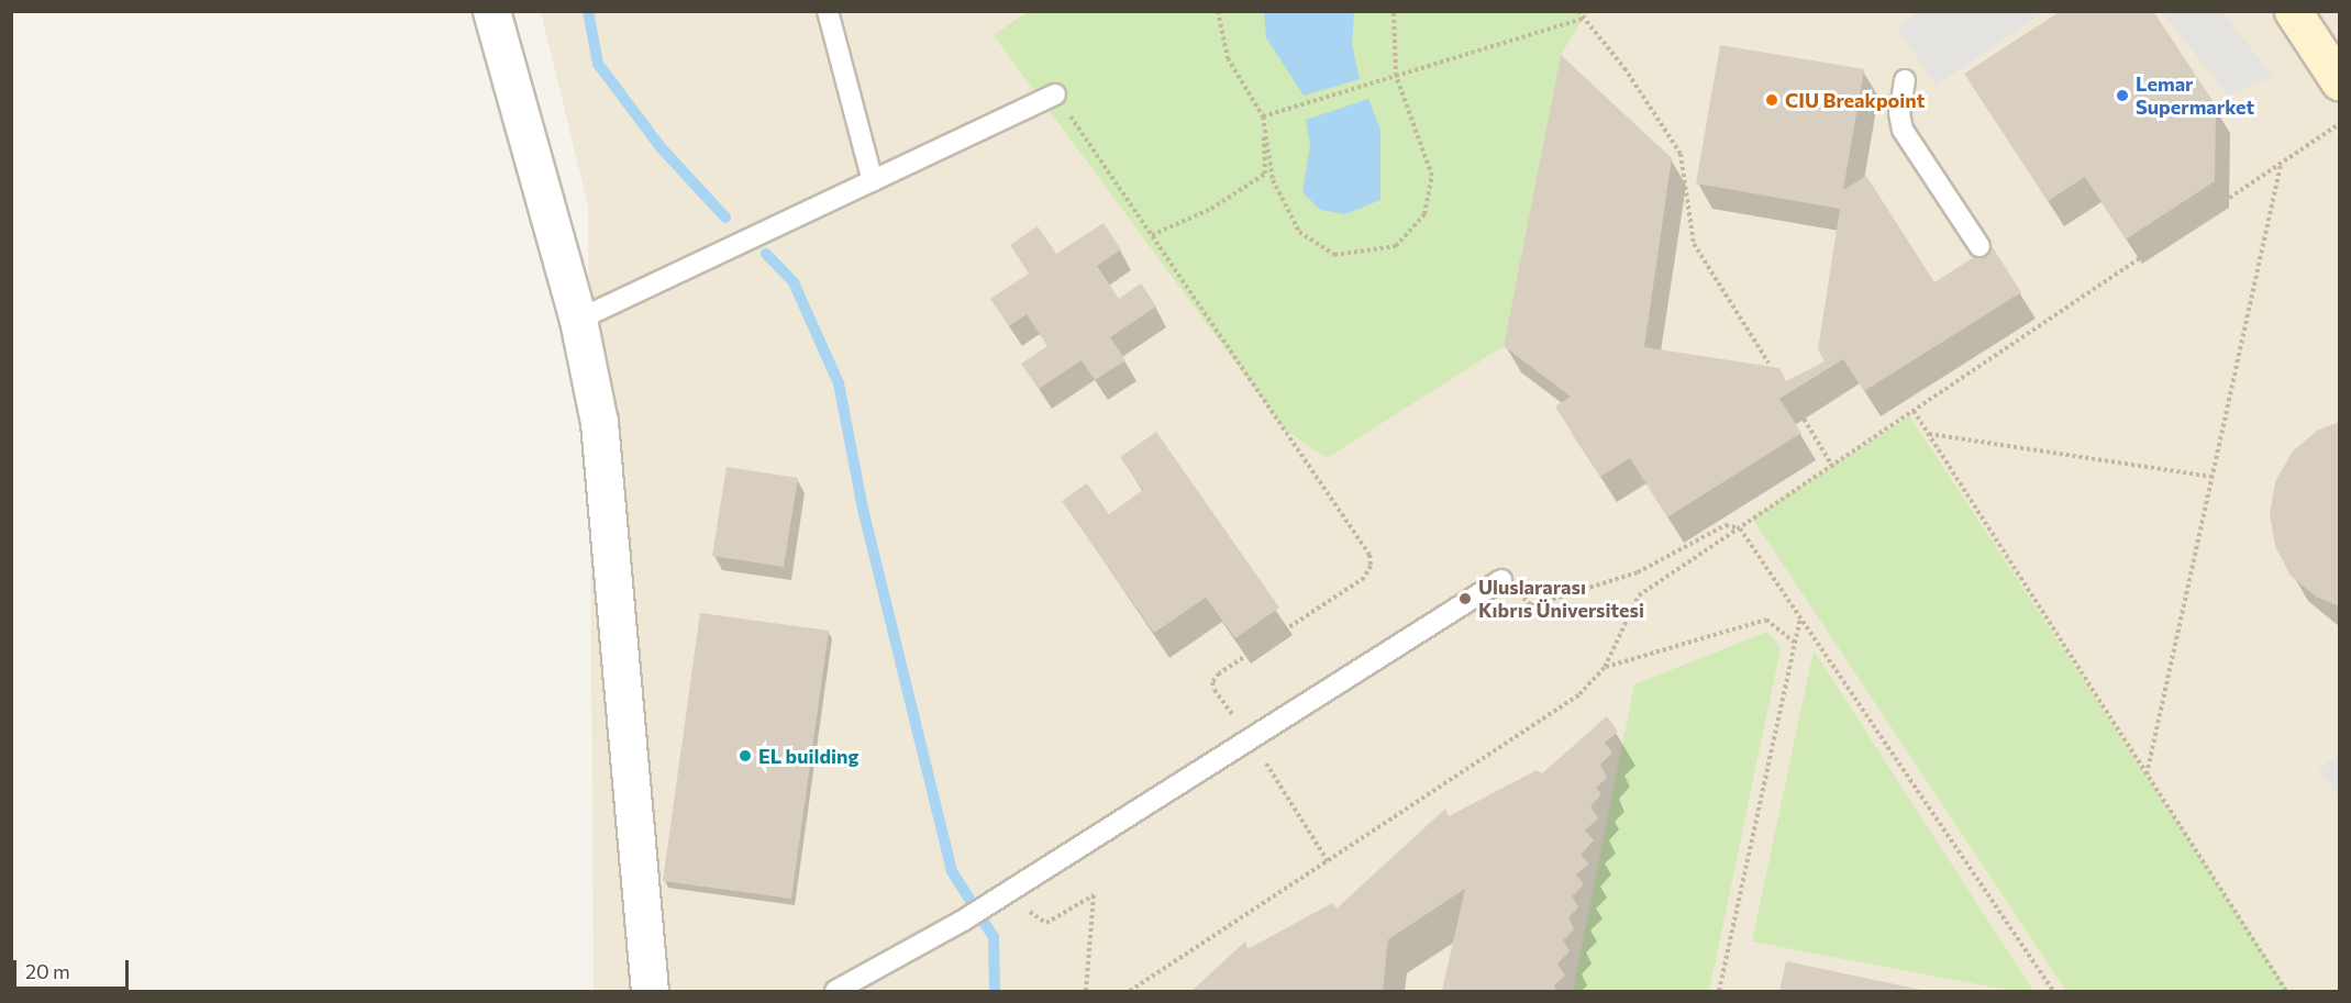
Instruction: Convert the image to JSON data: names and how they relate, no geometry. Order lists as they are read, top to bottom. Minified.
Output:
{"places":["Lemar Supermarket","CIU Breakpoint","Uluslararası Kıbrıs Üniversitesi","EL building"],"scale_bar":"20 m"}
